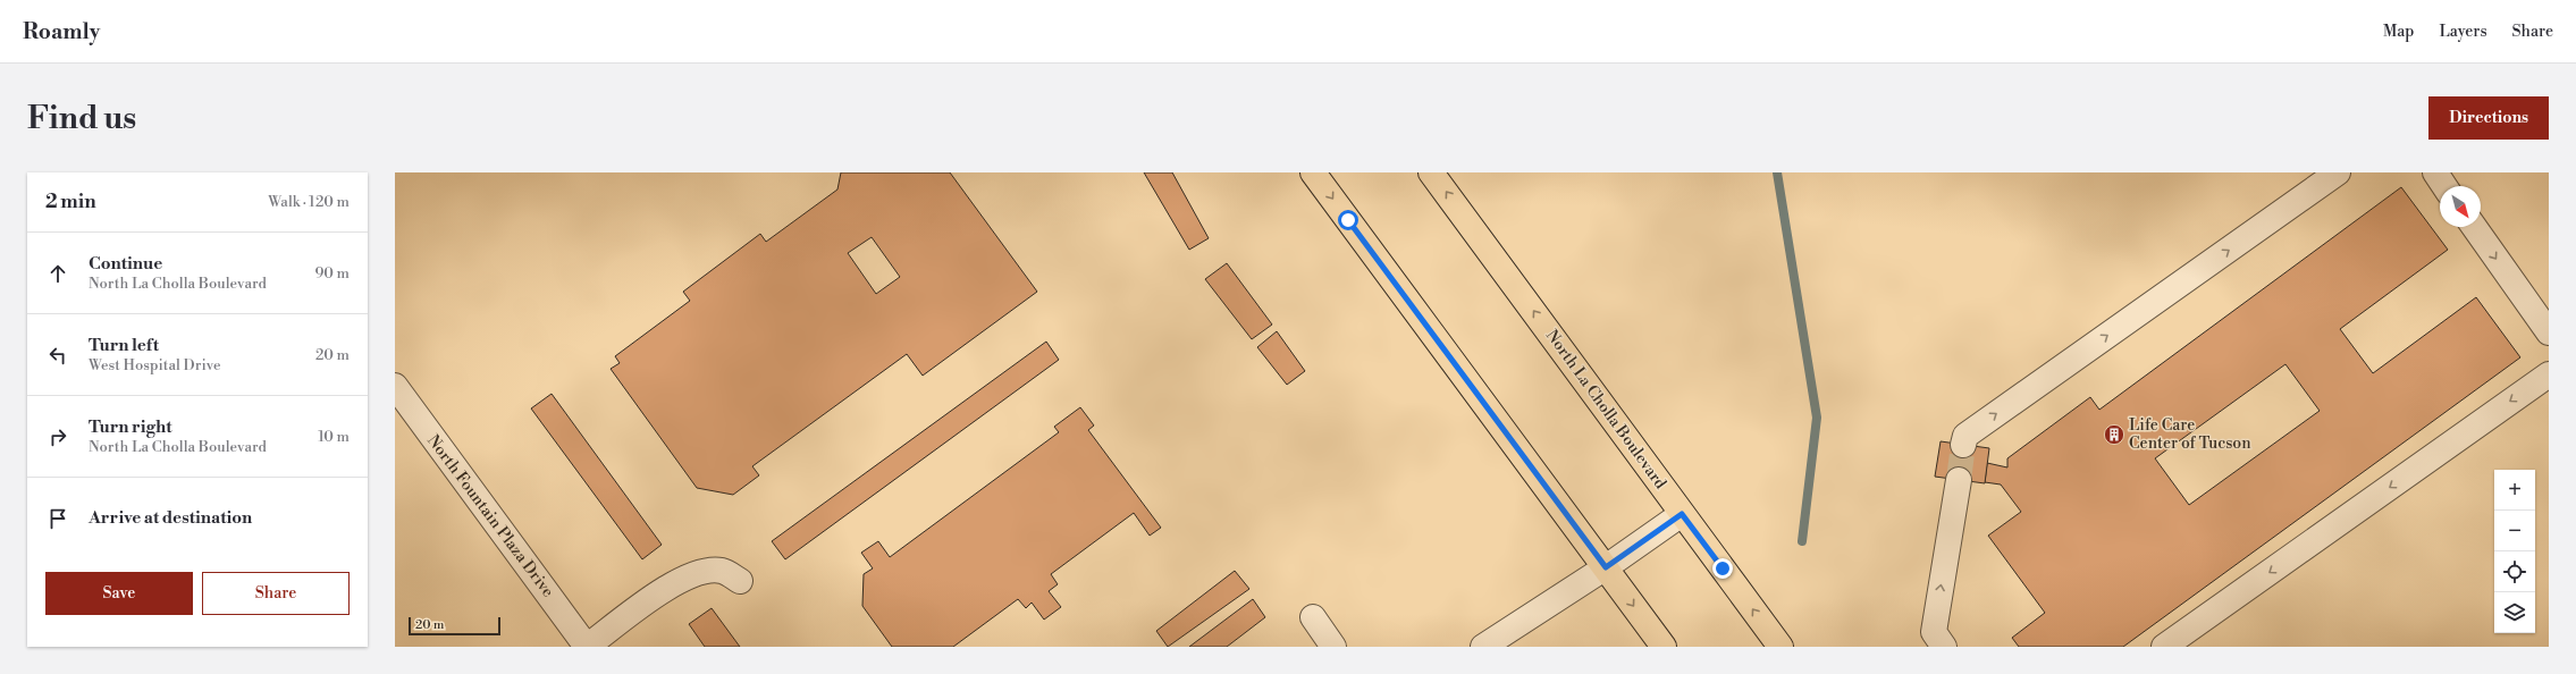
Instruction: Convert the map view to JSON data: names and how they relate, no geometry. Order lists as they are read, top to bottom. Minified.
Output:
{"streets":{"main road":["North La Cholla Boulevard"],"street":["North Fountain Plaza Drive"]},"places":{"building":["Life Care Center of Tucson"]},"scale_bar":"20 m","north":"bottom right","page":{"header":"Roamly","nav":["Map","Layers","Share"],"buttons":["Directions",["Save","Share"]],"title":"Find us","heading":["2 min","Walk · 120 m"],"list":[["Continue","North La Cholla Boulevard","90 m"],["Turn left","West Hospital Drive","20 m"],["Turn right","North La Cholla Boulevard","10 m"],"Arrive at destination"],"map_buttons":["+","−"],"scale":"20 m"}}
